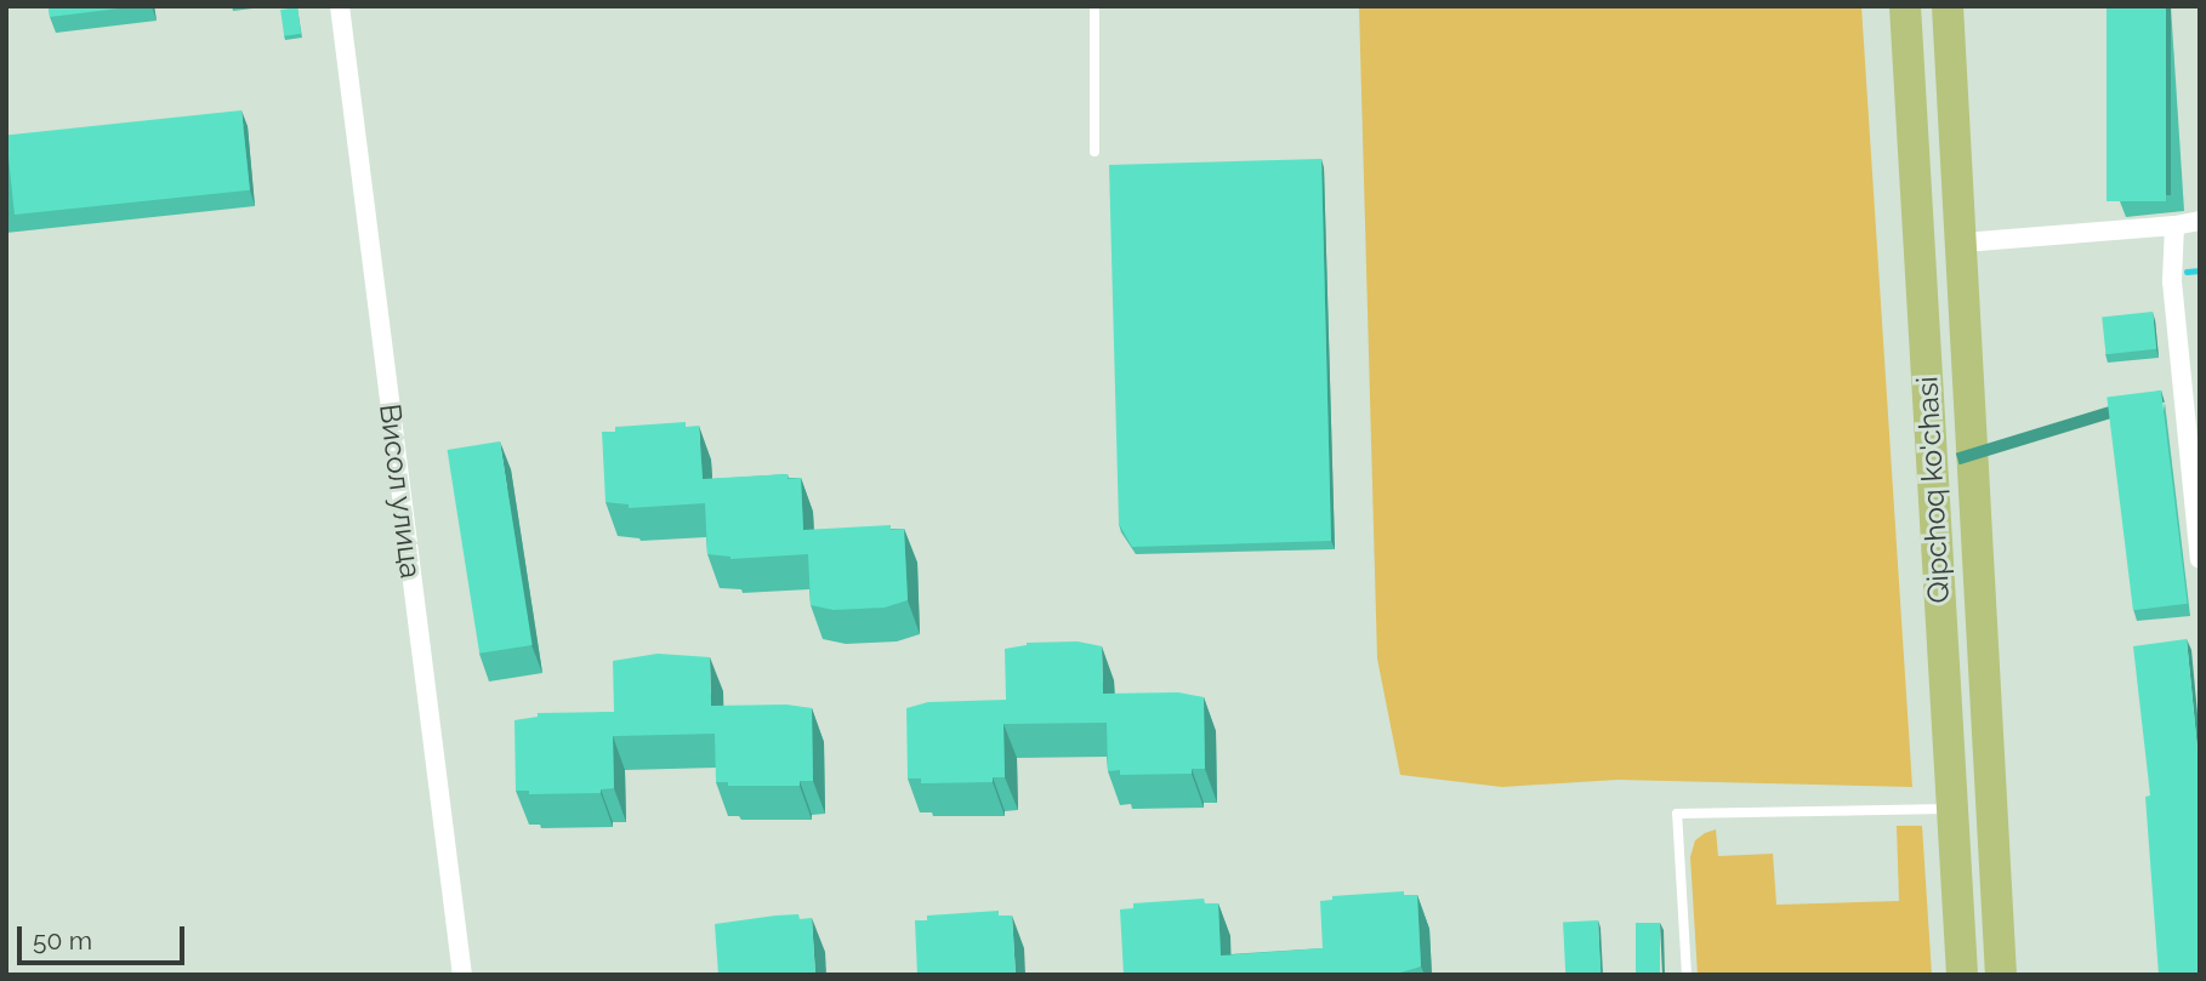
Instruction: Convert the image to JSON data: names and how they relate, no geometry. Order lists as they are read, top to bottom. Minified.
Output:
{"streets":{"main road":["Qipchoq ko'chasi"],"street":["Висол улица"]},"scale_bar":"50 m"}
